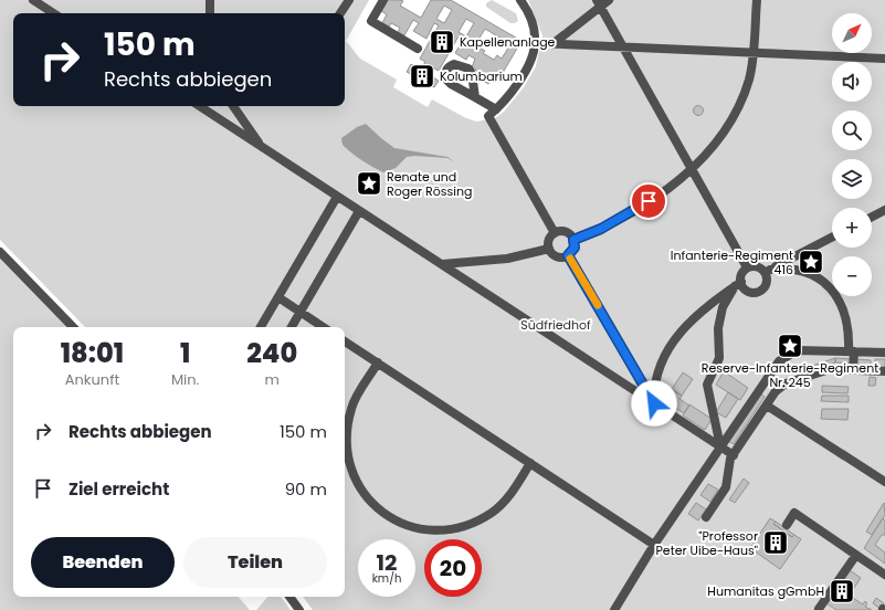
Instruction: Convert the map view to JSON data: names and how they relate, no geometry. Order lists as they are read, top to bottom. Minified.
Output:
{"parks":["Südfriedhof"],"places":{"building":["Kapellenanlage","Kolumbarium","\"Professor Peter Uibe-Haus\"","Humanitas gGmbH"],"place":["Renate und Roger Rössing","Infanterie-Regiment 416","Reserve-Infanterie-Regiment Nr. 245"]},"north":"top right","page":{"map_buttons":["+","−"],"turn":["150 m","Rechts abbiegen"],"eta":["18:01","Ankunft","1","Min.","240","m"],"list":[{"name":"Rechts abbiegen","value":"150 m"},{"name":"Ziel erreicht","value":"90 m"}],"buttons":["Beenden","Teilen"],"speed":"12 km/h","limit":"20"}}
